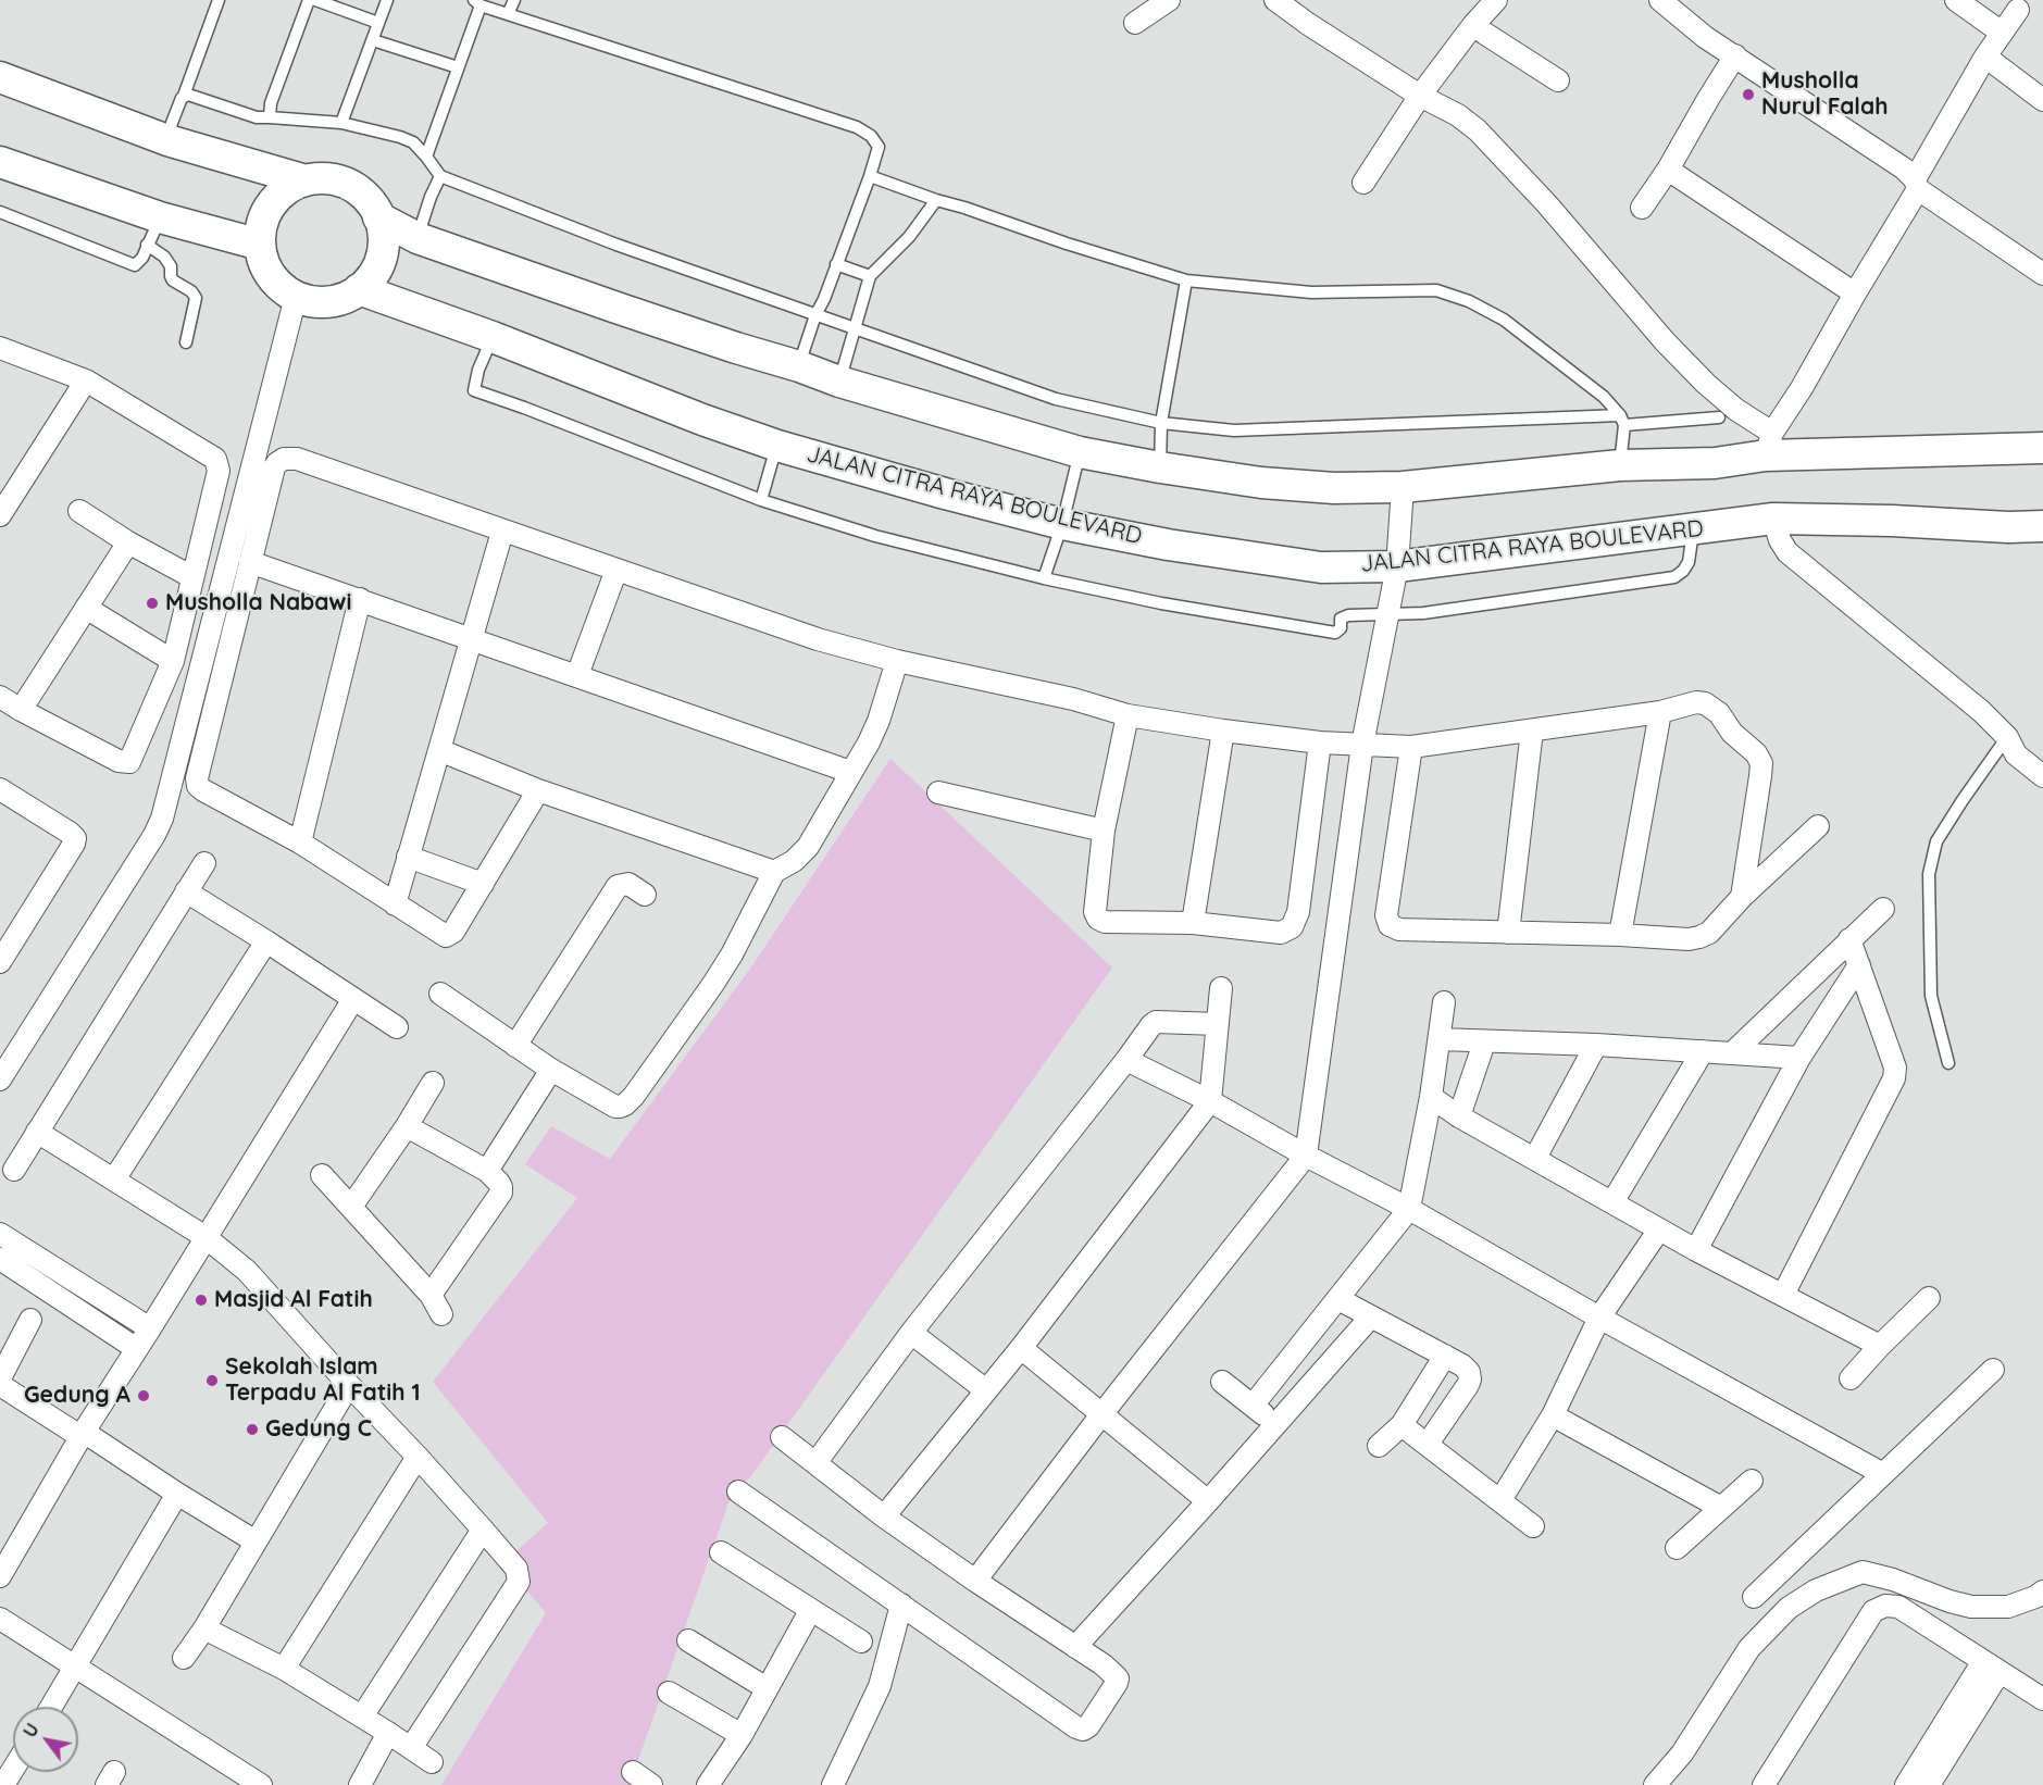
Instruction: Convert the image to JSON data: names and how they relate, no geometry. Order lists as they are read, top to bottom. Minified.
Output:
{"streets":{"main road":["JALAN CITRA RAYA BOULEVARD"]},"places":["Musholla Nurul Falah","Musholla Nabawi","Masjid Al Fatih","Sekolah Islam Terpadu Al Fatih 1","Gedung A","Gedung C"],"north":"top left"}
